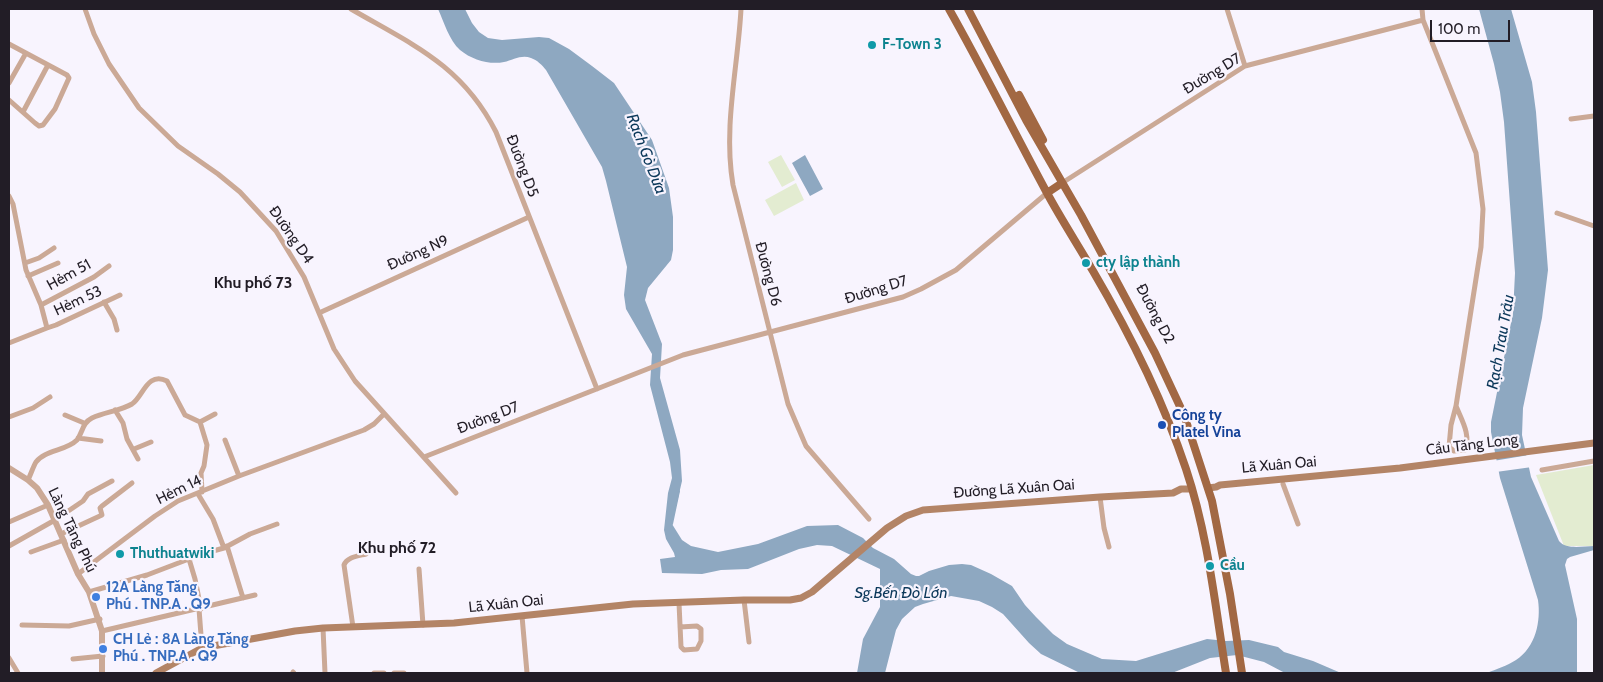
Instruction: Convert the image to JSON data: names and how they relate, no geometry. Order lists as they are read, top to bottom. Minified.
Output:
{"streets":{"main road":["Đường D2","Cầu Tăng Long","Lã Xuân Oai","Đường Lã Xuân Oai"],"street":["Đường D7","Đường D5","Đường D4","Đường N9","Đường D6","Hẻm 51","Hẻm 53","Hẻm 14","Làng Tăng Phú"]},"crossings":[["Đường D7","Đường D5"],["Đường D7","Đường D4"],["Đường D7","Đường D6"],["Đường D7","Đường D2"],["Đường D5","Đường N9"],["Đường D4","Đường N9"],["Đường D4","Hẻm 14"],["Đường D2","Lã Xuân Oai"],["Cầu Tăng Long","Lã Xuân Oai"],["Lã Xuân Oai","Đường Lã Xuân Oai"],["Hẻm 14","Làng Tăng Phú"]],"districts":["Khu phố 73","Khu phố 72"],"water":["Rạch Gò Dừa","Rạch Trau Trảu","Sg.Bến Đò Lớn"],"places":["F-Town 3","cty lập thành","Công ty Platel Vina","Thuthuatwiki","Cầu","12A Làng Tăng Phú . TNP.A . Q9","CH Lẻ : 8A Làng Tăng Phú . TNP.A . Q9"],"scale_bar":"100 m"}
